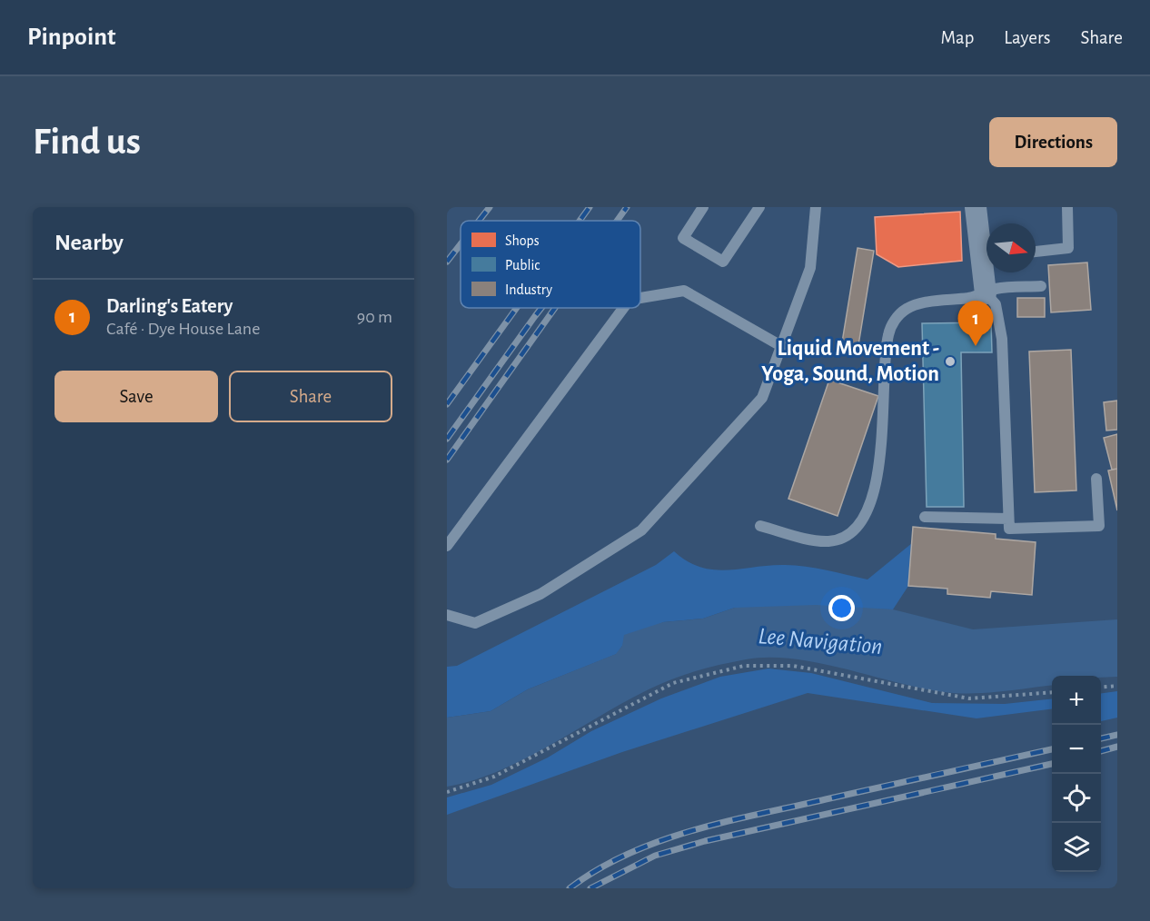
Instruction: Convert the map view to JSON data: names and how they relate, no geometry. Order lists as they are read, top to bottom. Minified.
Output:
{"water":["Lee Navigation"],"places":["Liquid Movement - Yoga, Sound, Motion"],"legend":["Shops","Public","Industry"],"north":"right","page":{"header":"Pinpoint","nav":["Map","Layers","Share"],"buttons":["Directions",["Save","Share"]],"title":"Find us","heading":"Nearby","list":[{"mark":"1","name":"Darling's Eatery","note":"Café · Dye House Lane","value":"90 m"}],"pins":"1","map_buttons":["+","−"]}}
